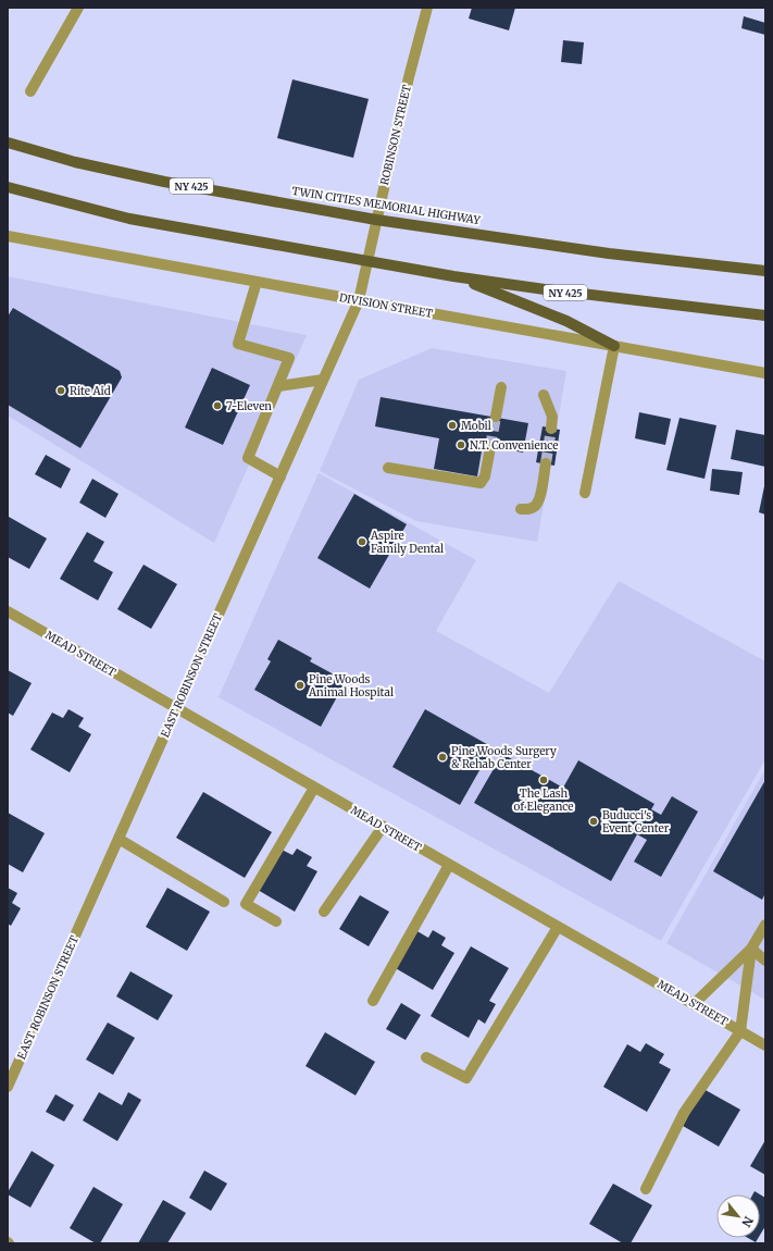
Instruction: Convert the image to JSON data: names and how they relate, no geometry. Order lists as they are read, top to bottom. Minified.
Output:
{"streets":{"main road":["NY 425","TWIN CITIES MEMORIAL HIGHWAY"],"street":["ROBINSON STREET","DIVISION STREET","MEAD STREET","EAST ROBINSON STREET"]},"crossings":[["ROBINSON STREET","NY 425"],["ROBINSON STREET","TWIN CITIES MEMORIAL HIGHWAY"],["ROBINSON STREET","EAST ROBINSON STREET"],["NY 425","EAST ROBINSON STREET"],["DIVISION STREET","EAST ROBINSON STREET"],["MEAD STREET","EAST ROBINSON STREET"]],"places":["Rite Aid","7-Eleven","Mobil","N.T. Convenience","Aspire Family Dental","Pine Woods Animal Hospital","Pine Woods Surgery & Rehab Center","The Lash of Elegance","Buducci's Event Center"],"north":"bottom right"}
